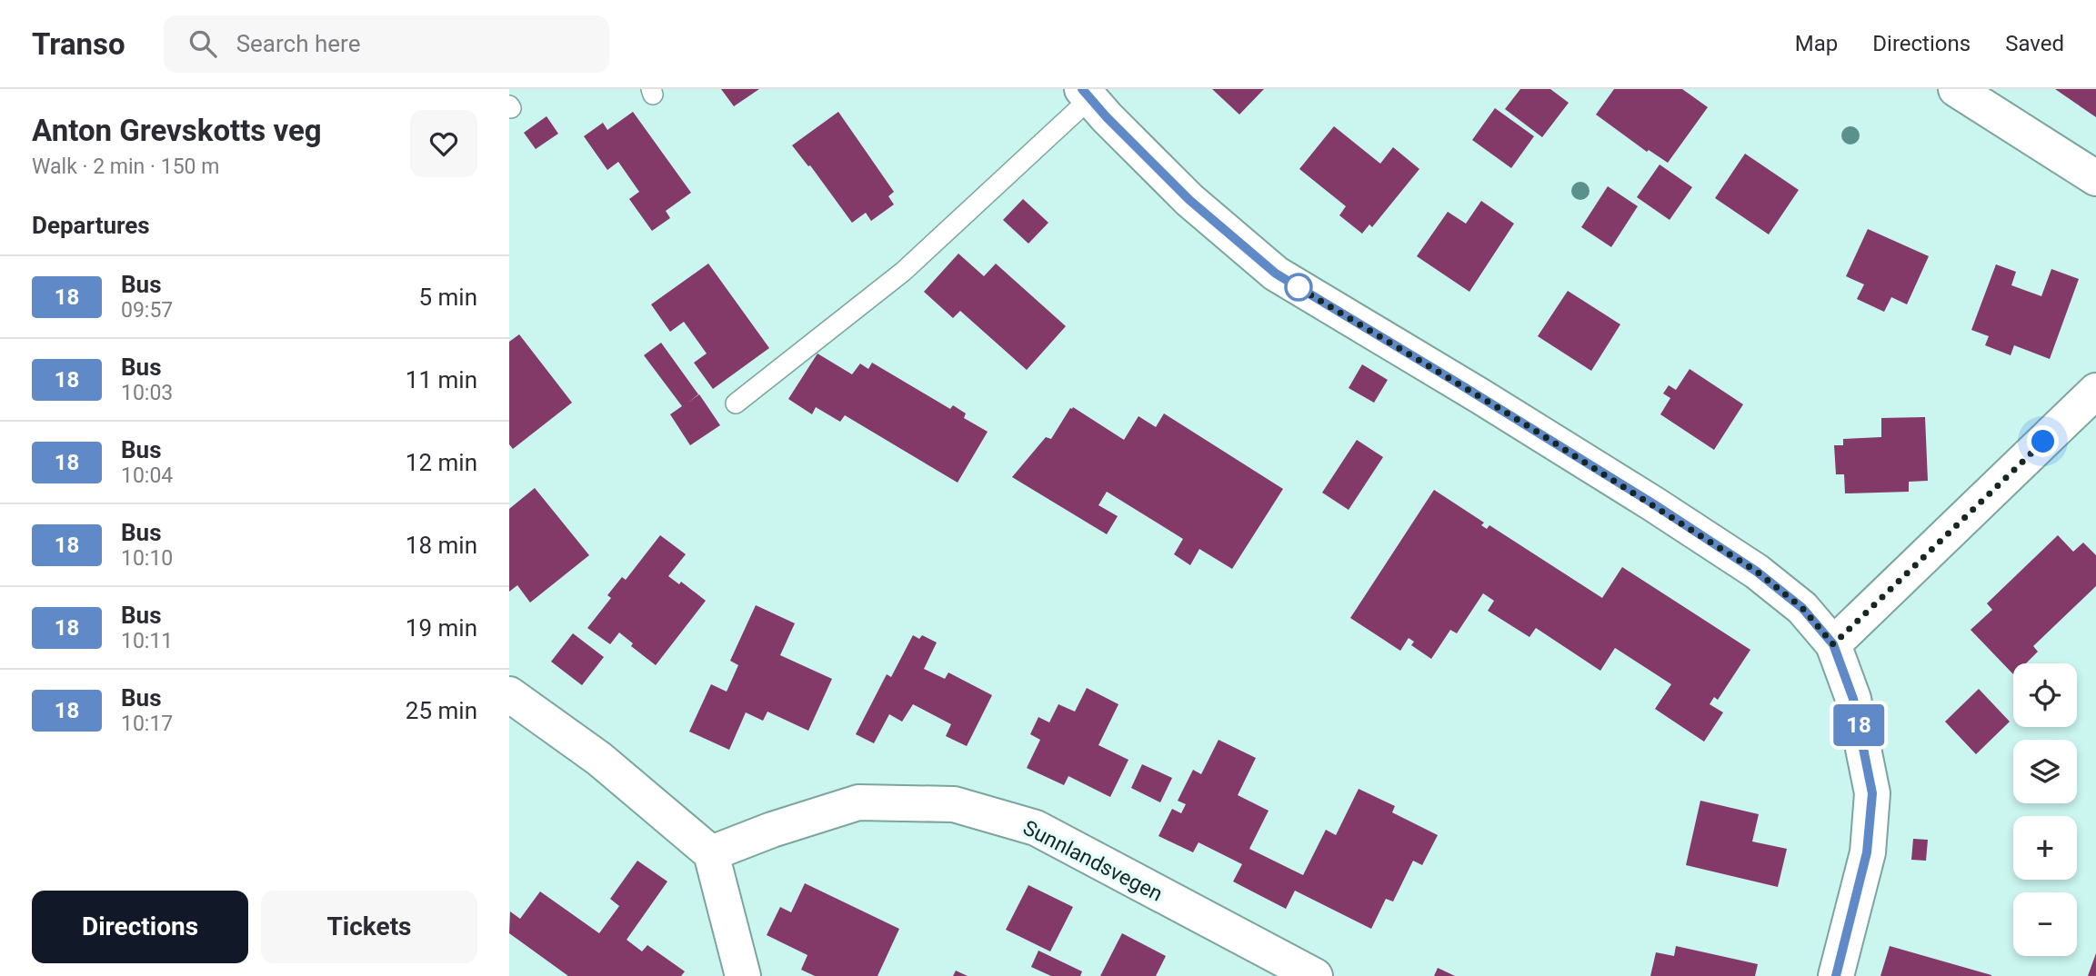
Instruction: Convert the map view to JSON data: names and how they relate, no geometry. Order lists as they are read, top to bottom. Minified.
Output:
{"streets":{"street":["Sunnlandsvegen"]},"lines":["bus line 18"],"page":{"header":"Transo","search":"Search here","nav":["Map","Directions","Saved"],"heading":[["Anton Grevskotts veg","Walk · 2 min · 150 m"],"Departures"],"on_map":"18","list":[{"mark":"18","name":"Bus","note":"09:57","value":"5 min"},{"mark":"18","name":"Bus","note":"10:03","value":"11 min"},{"mark":"18","name":"Bus","note":"10:04","value":"12 min"},{"mark":"18","name":"Bus","note":"10:10","value":"18 min"},{"mark":"18","name":"Bus","note":"10:11","value":"19 min"},{"mark":"18","name":"Bus","note":"10:17","value":"25 min"}],"map_buttons":["+","−"],"buttons":["Directions","Tickets"]}}
